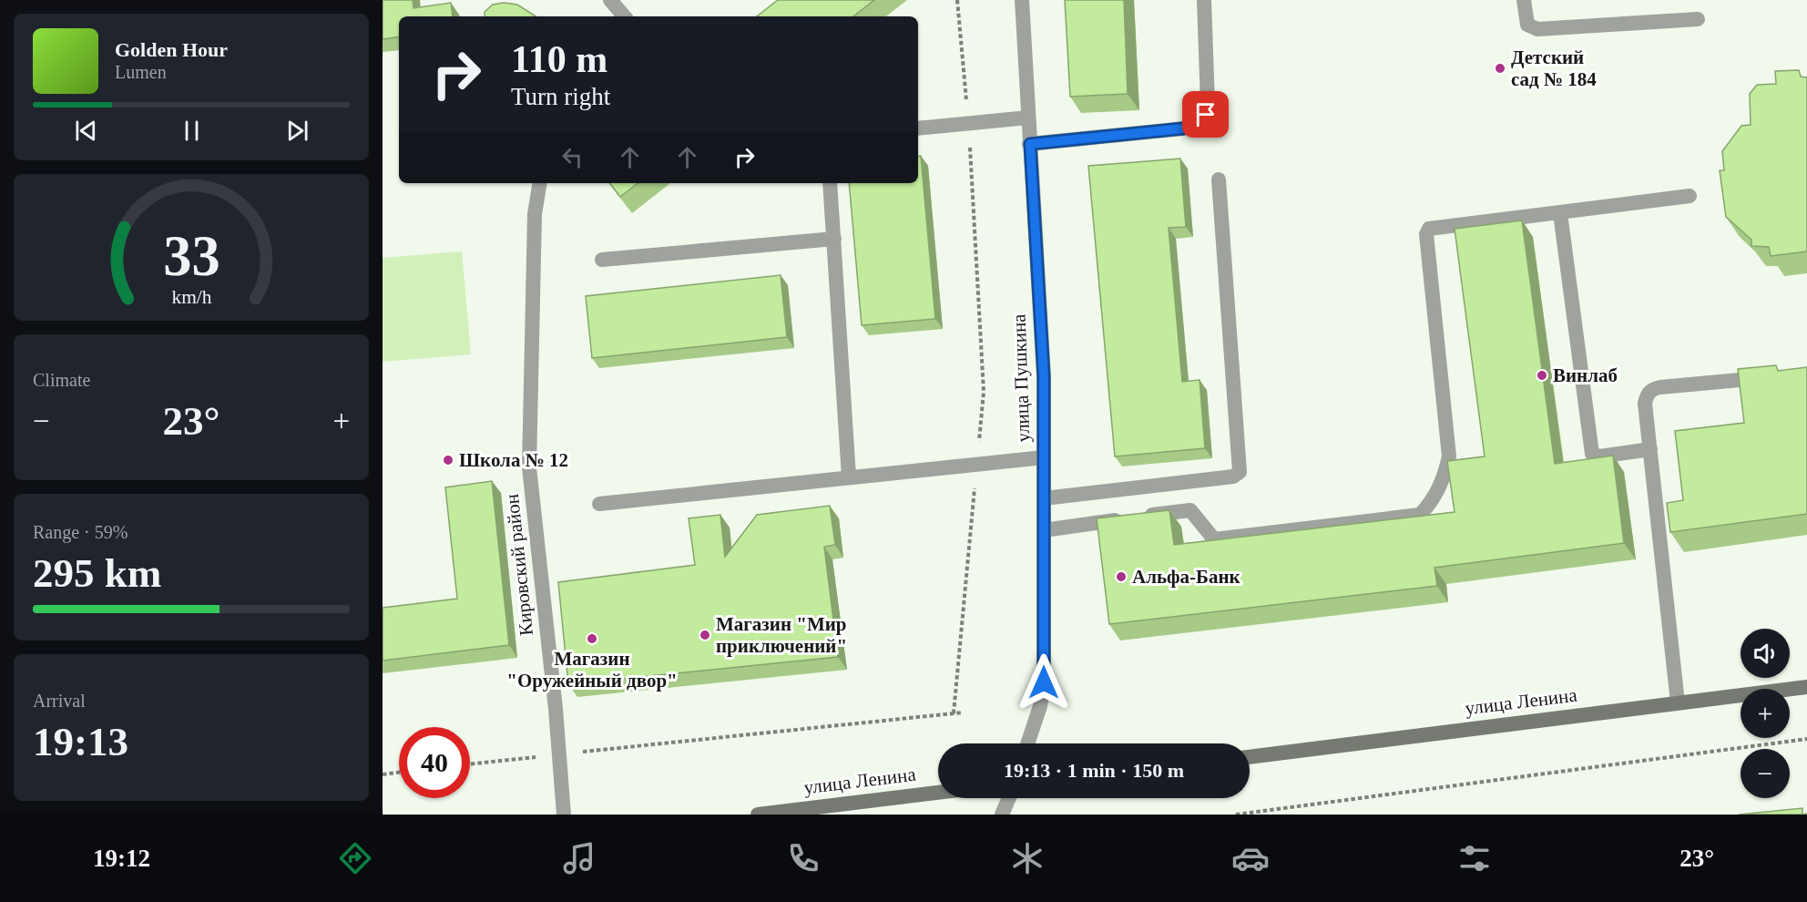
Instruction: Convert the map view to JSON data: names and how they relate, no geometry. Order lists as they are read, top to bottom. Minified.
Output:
{"streets":{"main road":["улица Ленина"],"street":["улица Пушкина","Кировский район"]},"places":["Детский сад № 184","Винлаб","Школа № 12","Альфа-Банк","Магазин \"Мир приключений\"","Магазин \"Оружейный двор\""],"page":{"turn":["110 m","Turn right"],"song":["Golden Hour","Lumen"],"tile":["Climate",["Range · 59%","295 km"],["Arrival","19:13"]],"heat":["−","23°","+"],"map_buttons":["+","−"],"limit":"40","trip":"19:13 · 1 min · 150 m","tabs":["19:12","23°"],"gauge":["33","km/h"]}}
